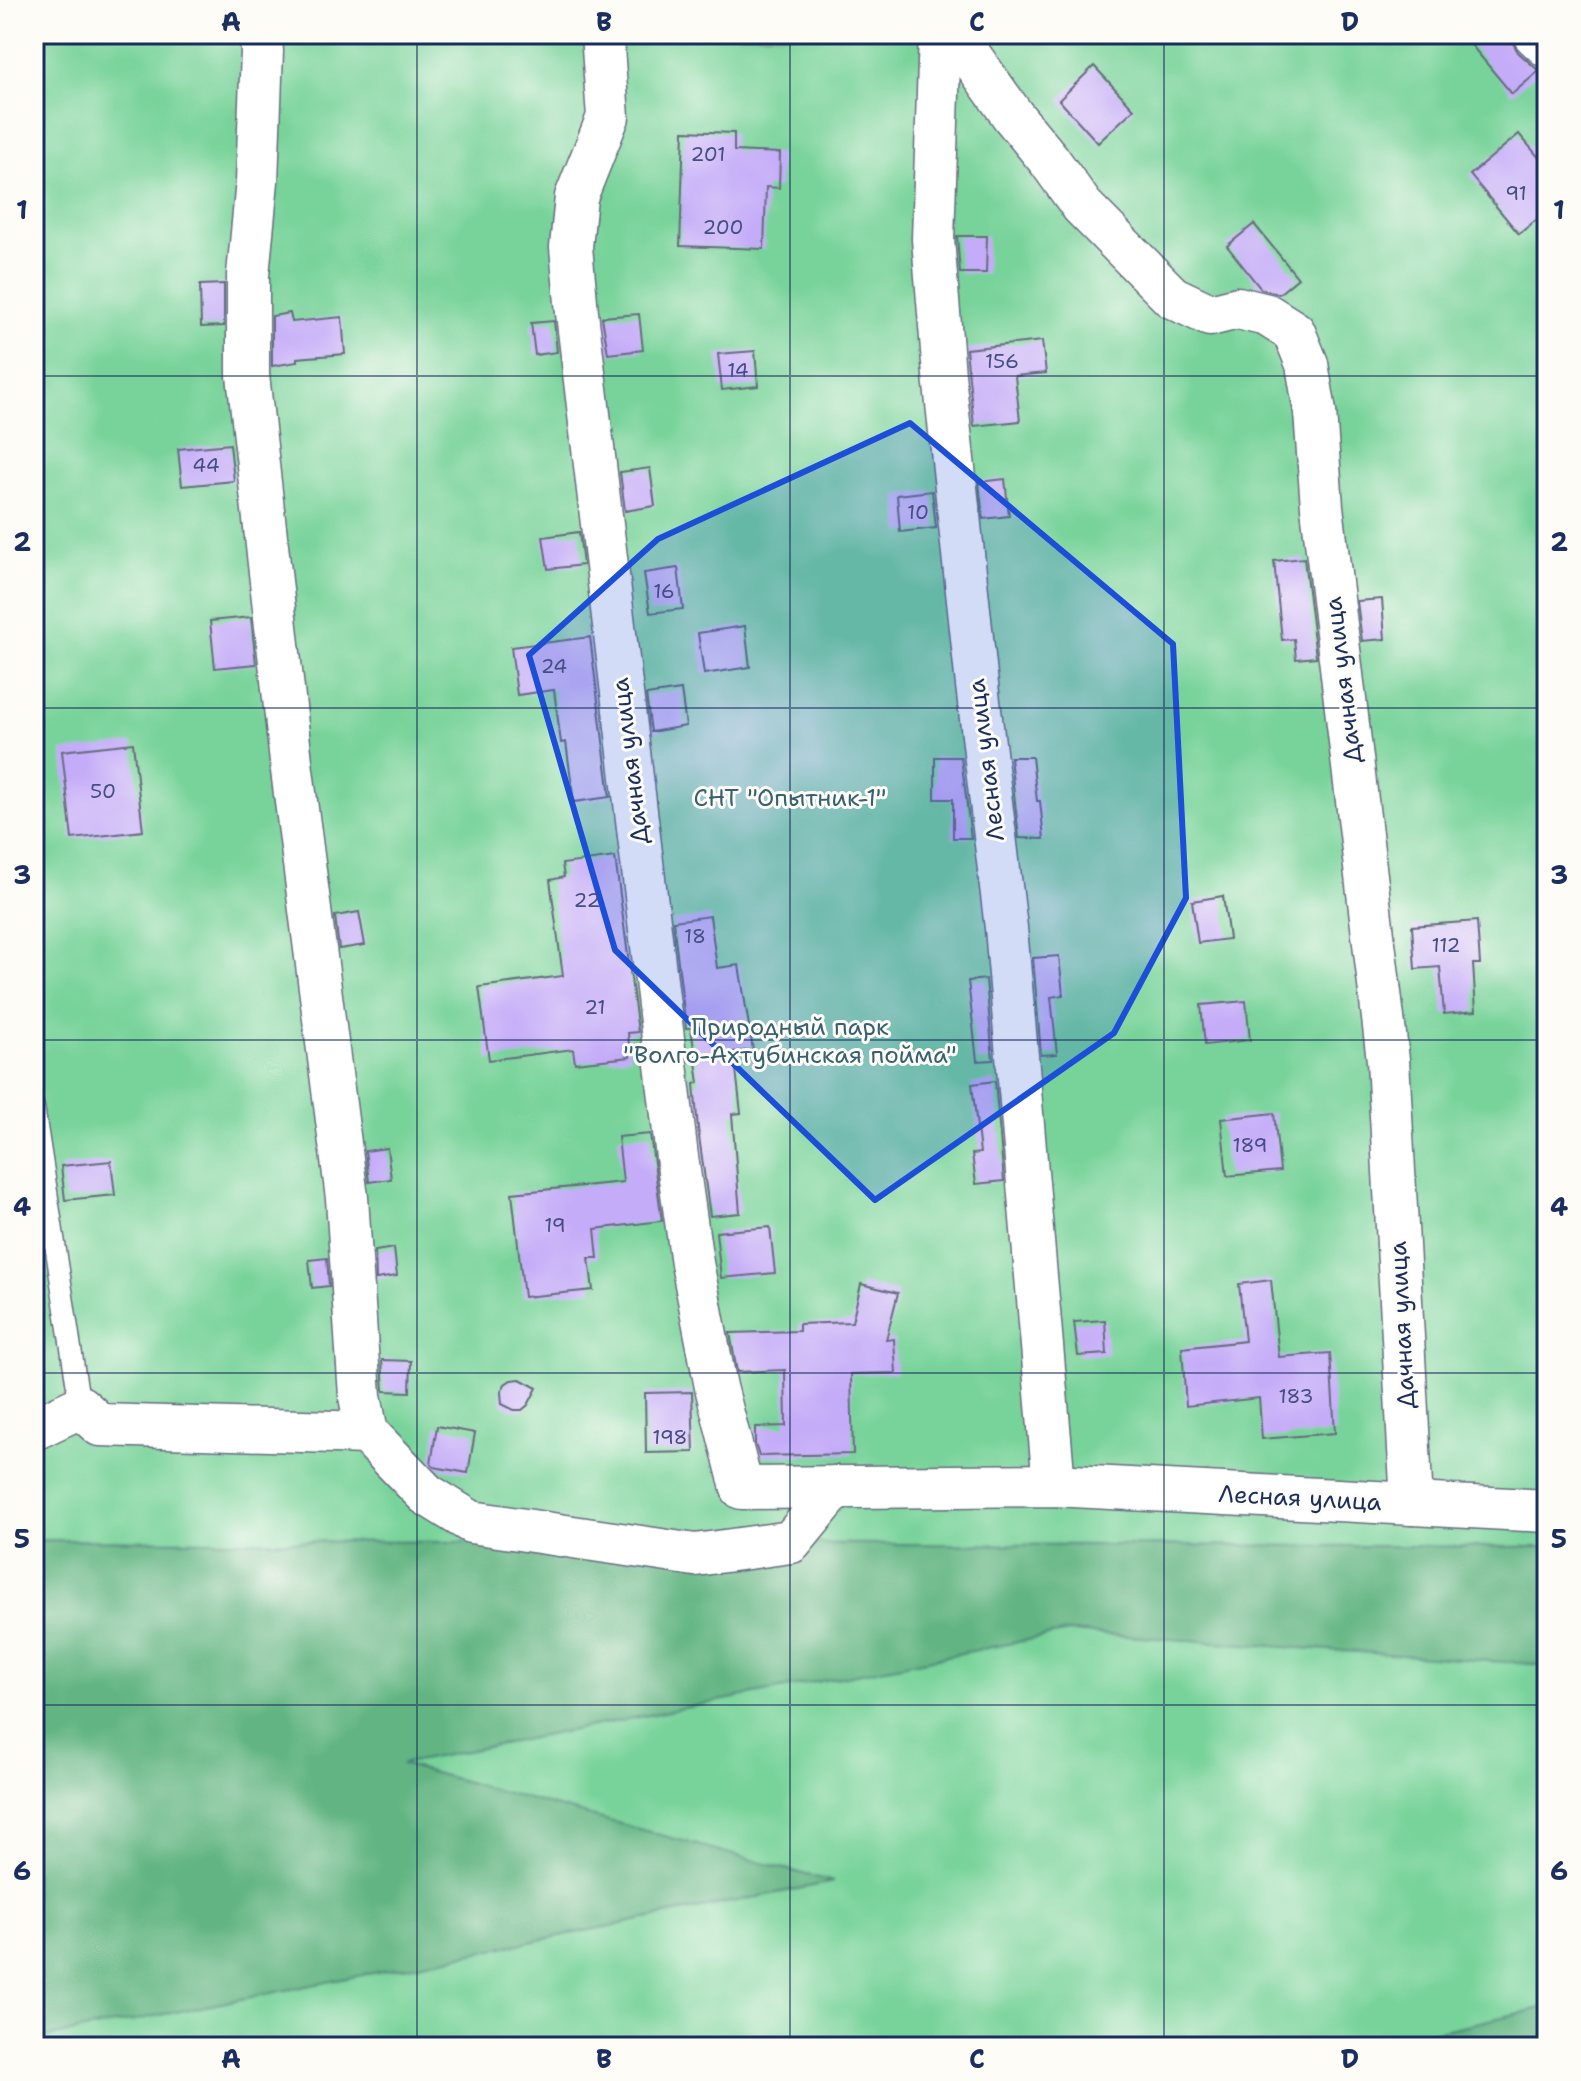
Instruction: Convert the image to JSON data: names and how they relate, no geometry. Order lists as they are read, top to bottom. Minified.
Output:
{"streets":{"street":["Дачная улица","Лесная улица"]},"crossings":[["Дачная улица","Лесная улица"]],"parks":["СНТ \"Опытник-1\"","Природный парк \"Волго-Ахтубинская пойма\""],"house_numbers":["201","91","200","156","14","44","10","16","24","50","22","18","112","21","189","19","183","198"],"grid":{"columns":["A","B","C","D"],"rows":["1","2","3","4","5","6"]}}
